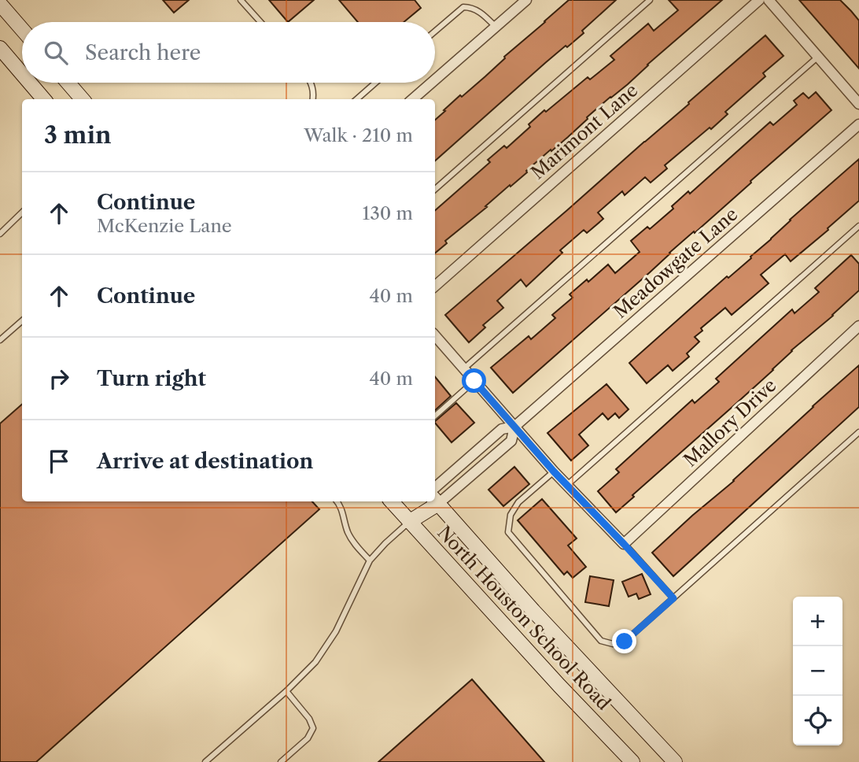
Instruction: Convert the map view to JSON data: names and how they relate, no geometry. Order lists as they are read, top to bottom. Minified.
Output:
{"streets":{"main road":["North Houston School Road"],"street":["Marimont Lane","Meadowgate Lane","Mallory Drive"]},"page":{"search":"Search here","heading":["3 min","Walk · 210 m"],"list":[["Continue","McKenzie Lane","130 m"],["Continue","40 m"],["Turn right","40 m"],"Arrive at destination"],"map_buttons":["+","−"]}}
